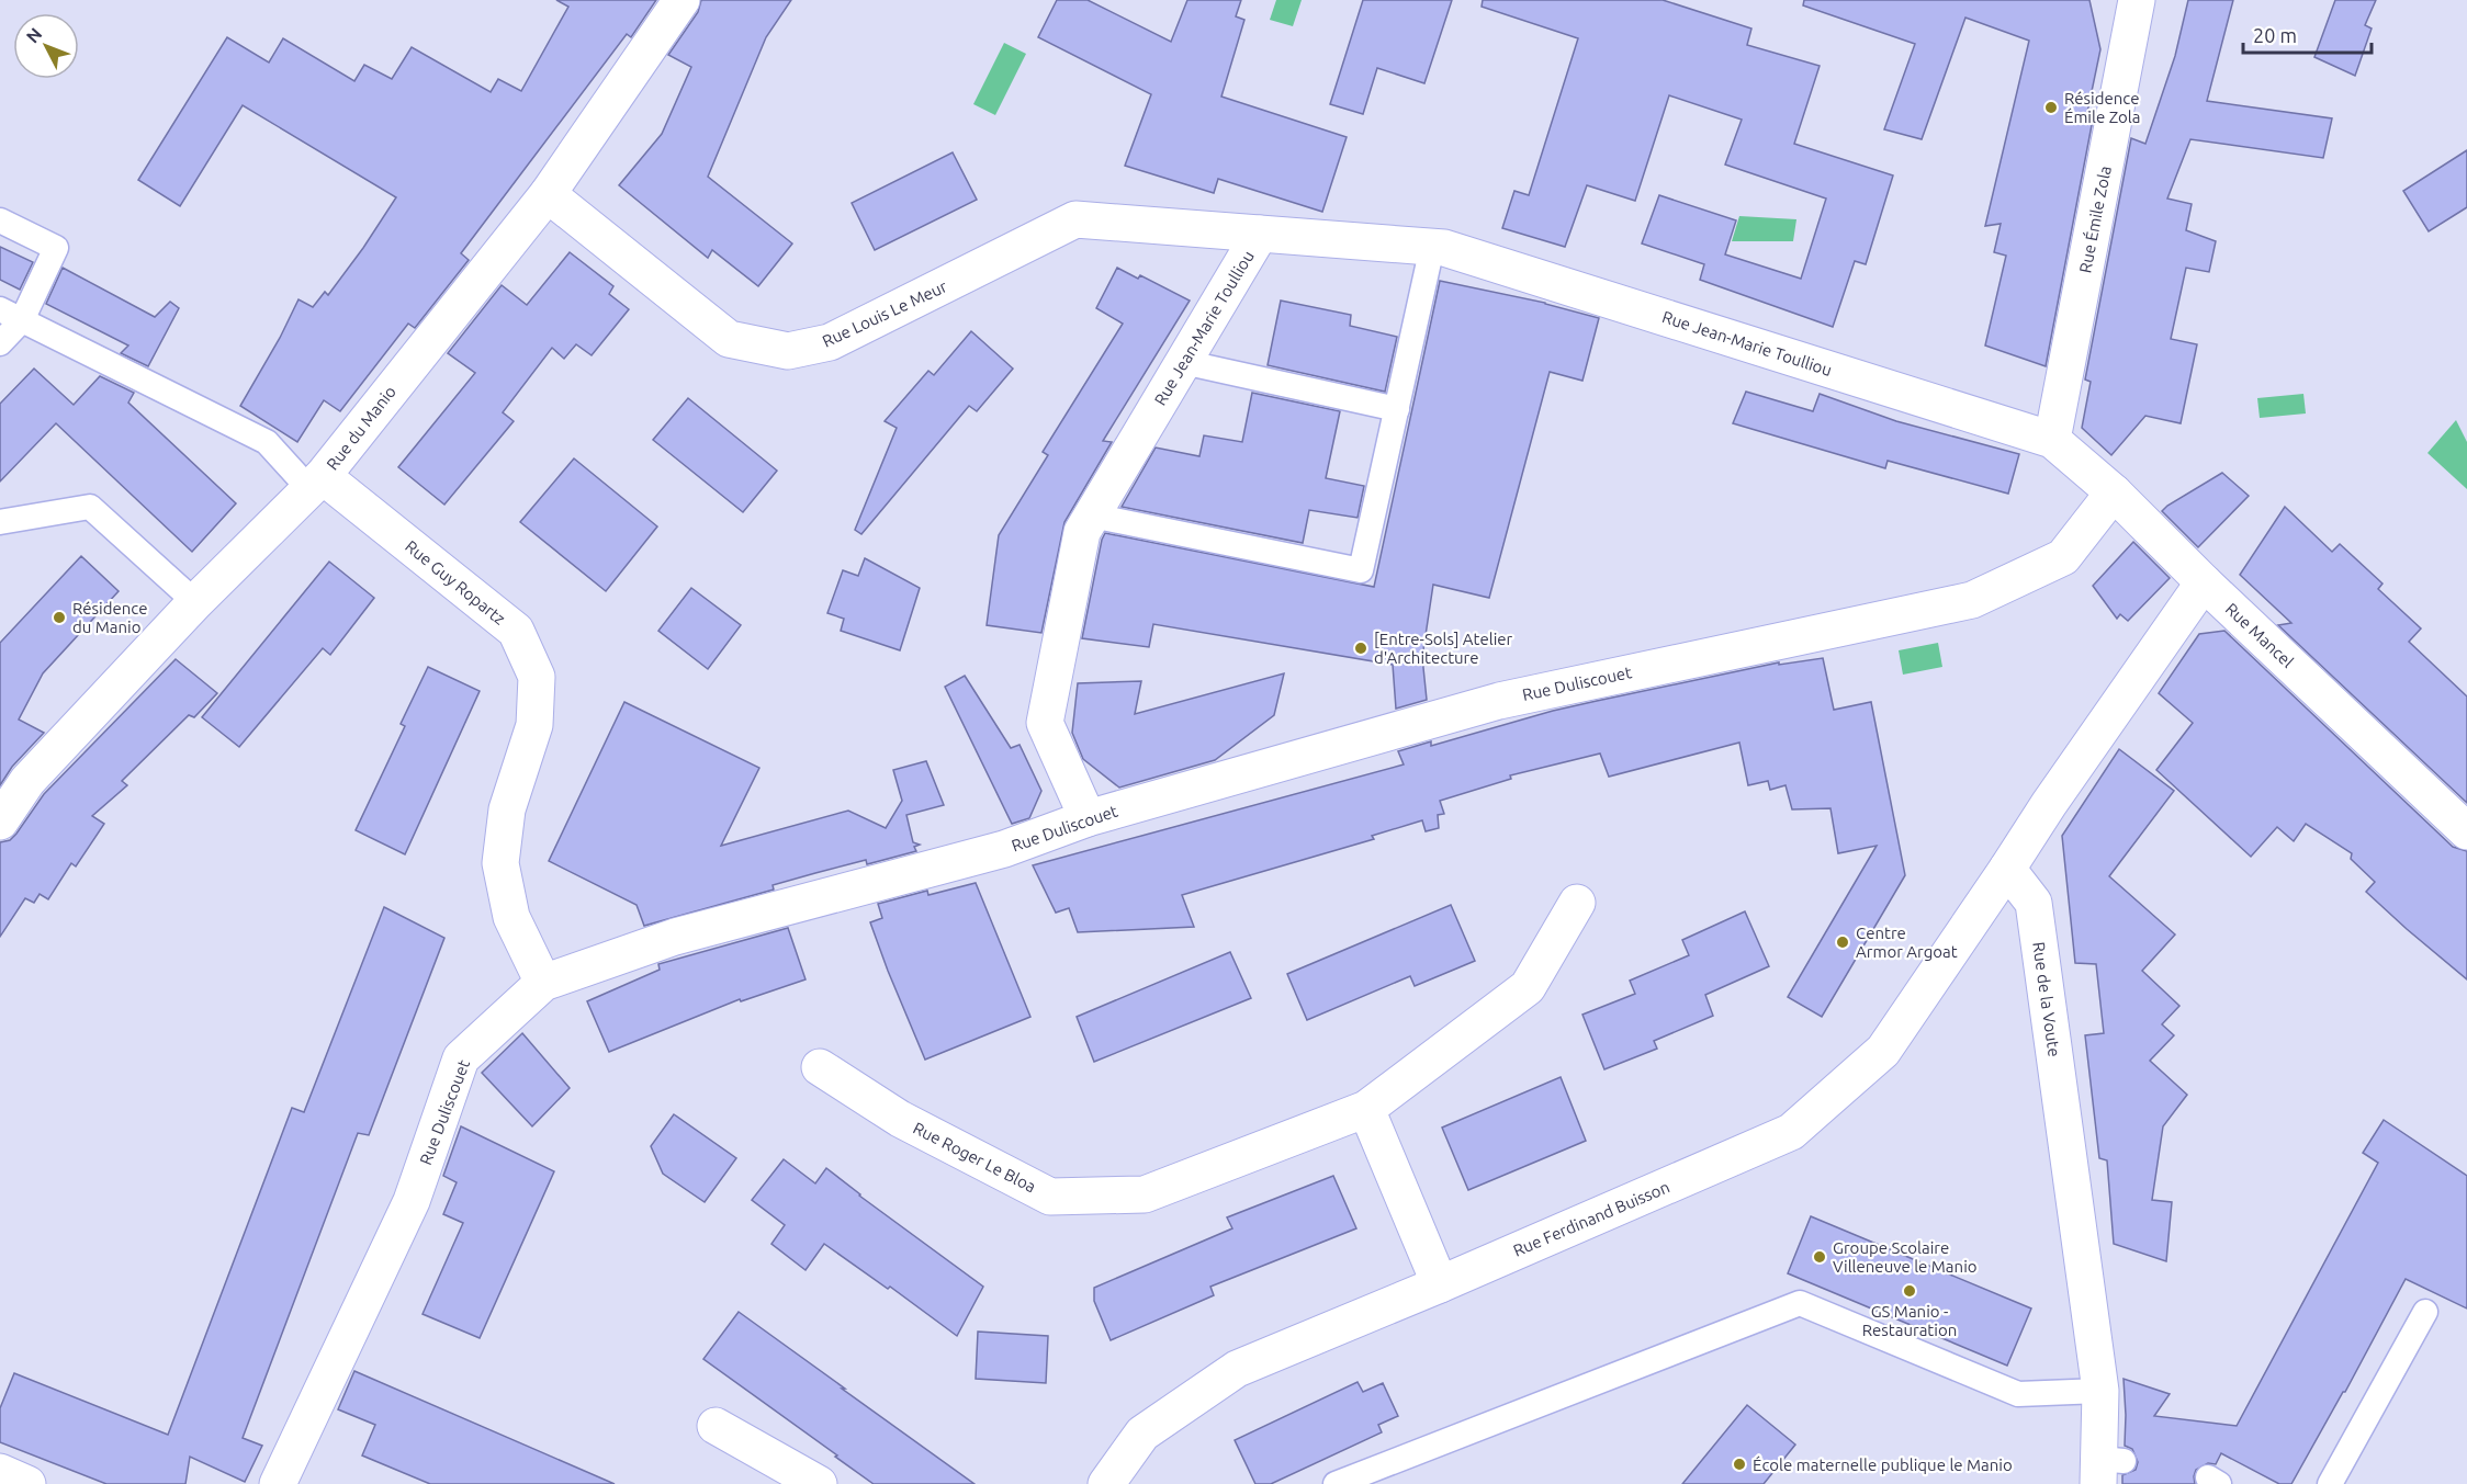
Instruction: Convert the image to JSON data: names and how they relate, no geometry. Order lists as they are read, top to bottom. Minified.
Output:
{"streets":{"street":["Rue Émile Zola","Rue Louis Le Meur","Rue Jean-Marie Toulliou","Rue du Manio","Rue Guy Ropartz","Rue Mancel","Rue Duliscouet","Rue de la Voute","Rue Roger Le Bloa","Rue Ferdinand Buisson"]},"crossings":[["Rue Émile Zola","Rue Jean-Marie Toulliou"],["Rue Émile Zola","Rue Mancel"],["Rue Louis Le Meur","Rue Jean-Marie Toulliou"],["Rue Louis Le Meur","Rue du Manio"],["Rue Jean-Marie Toulliou","Rue Mancel"],["Rue Jean-Marie Toulliou","Rue Duliscouet"],["Rue du Manio","Rue Guy Ropartz"],["Rue Guy Ropartz","Rue Duliscouet"],["Rue Mancel","Rue Duliscouet"],["Rue de la Voute","Rue Ferdinand Buisson"]],"places":["Résidence Émile Zola","Résidence du Manio","[Entre-Sols] Atelier d'Architecture","Centre Armor Argoat","Groupe Scolaire Villeneuve le Manio","GS Manio - Restauration","École maternelle publique le Manio"],"scale_bar":"20 m","north":"top left"}
